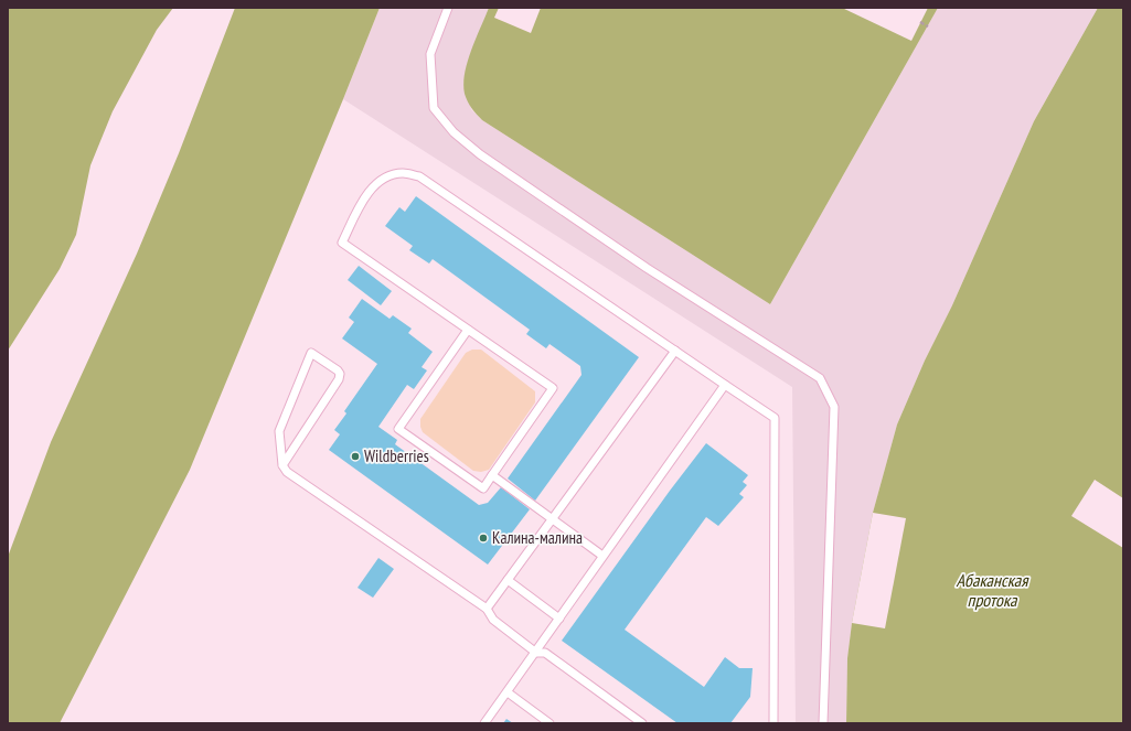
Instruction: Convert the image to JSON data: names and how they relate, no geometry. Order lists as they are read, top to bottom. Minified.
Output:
{"water":["Абаканская протока"],"places":["Wildberries","Калина-малина"]}
